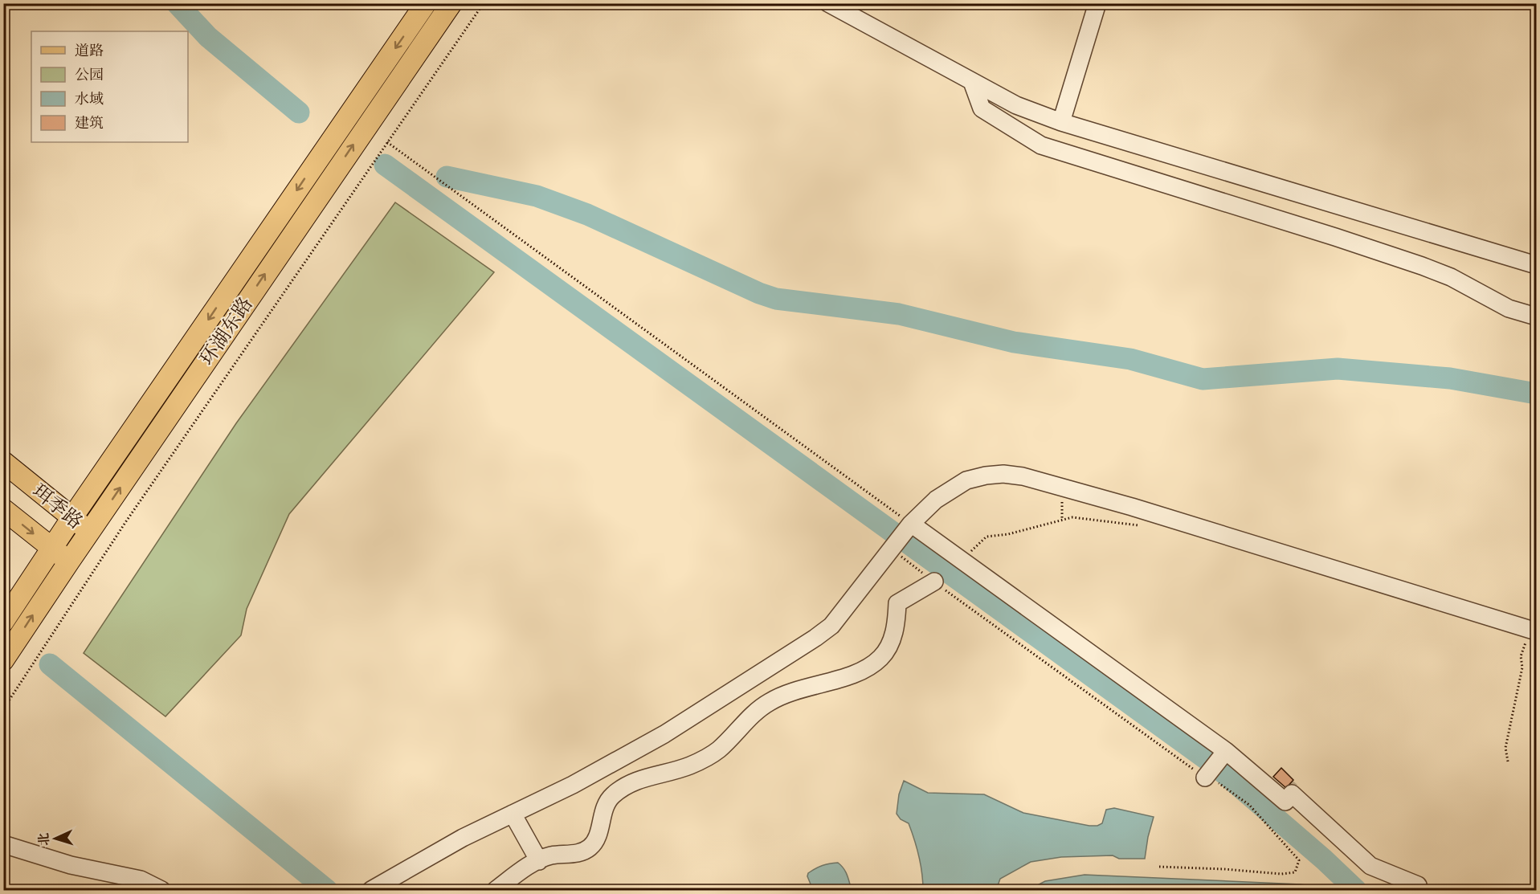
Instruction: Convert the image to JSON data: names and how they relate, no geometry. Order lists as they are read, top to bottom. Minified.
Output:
{"streets":{"main road":["环湖东路","珥季路"]},"crossings":[["环湖东路","珥季路"]],"legend":["道路","公园","水域","建筑"],"north":"left"}
